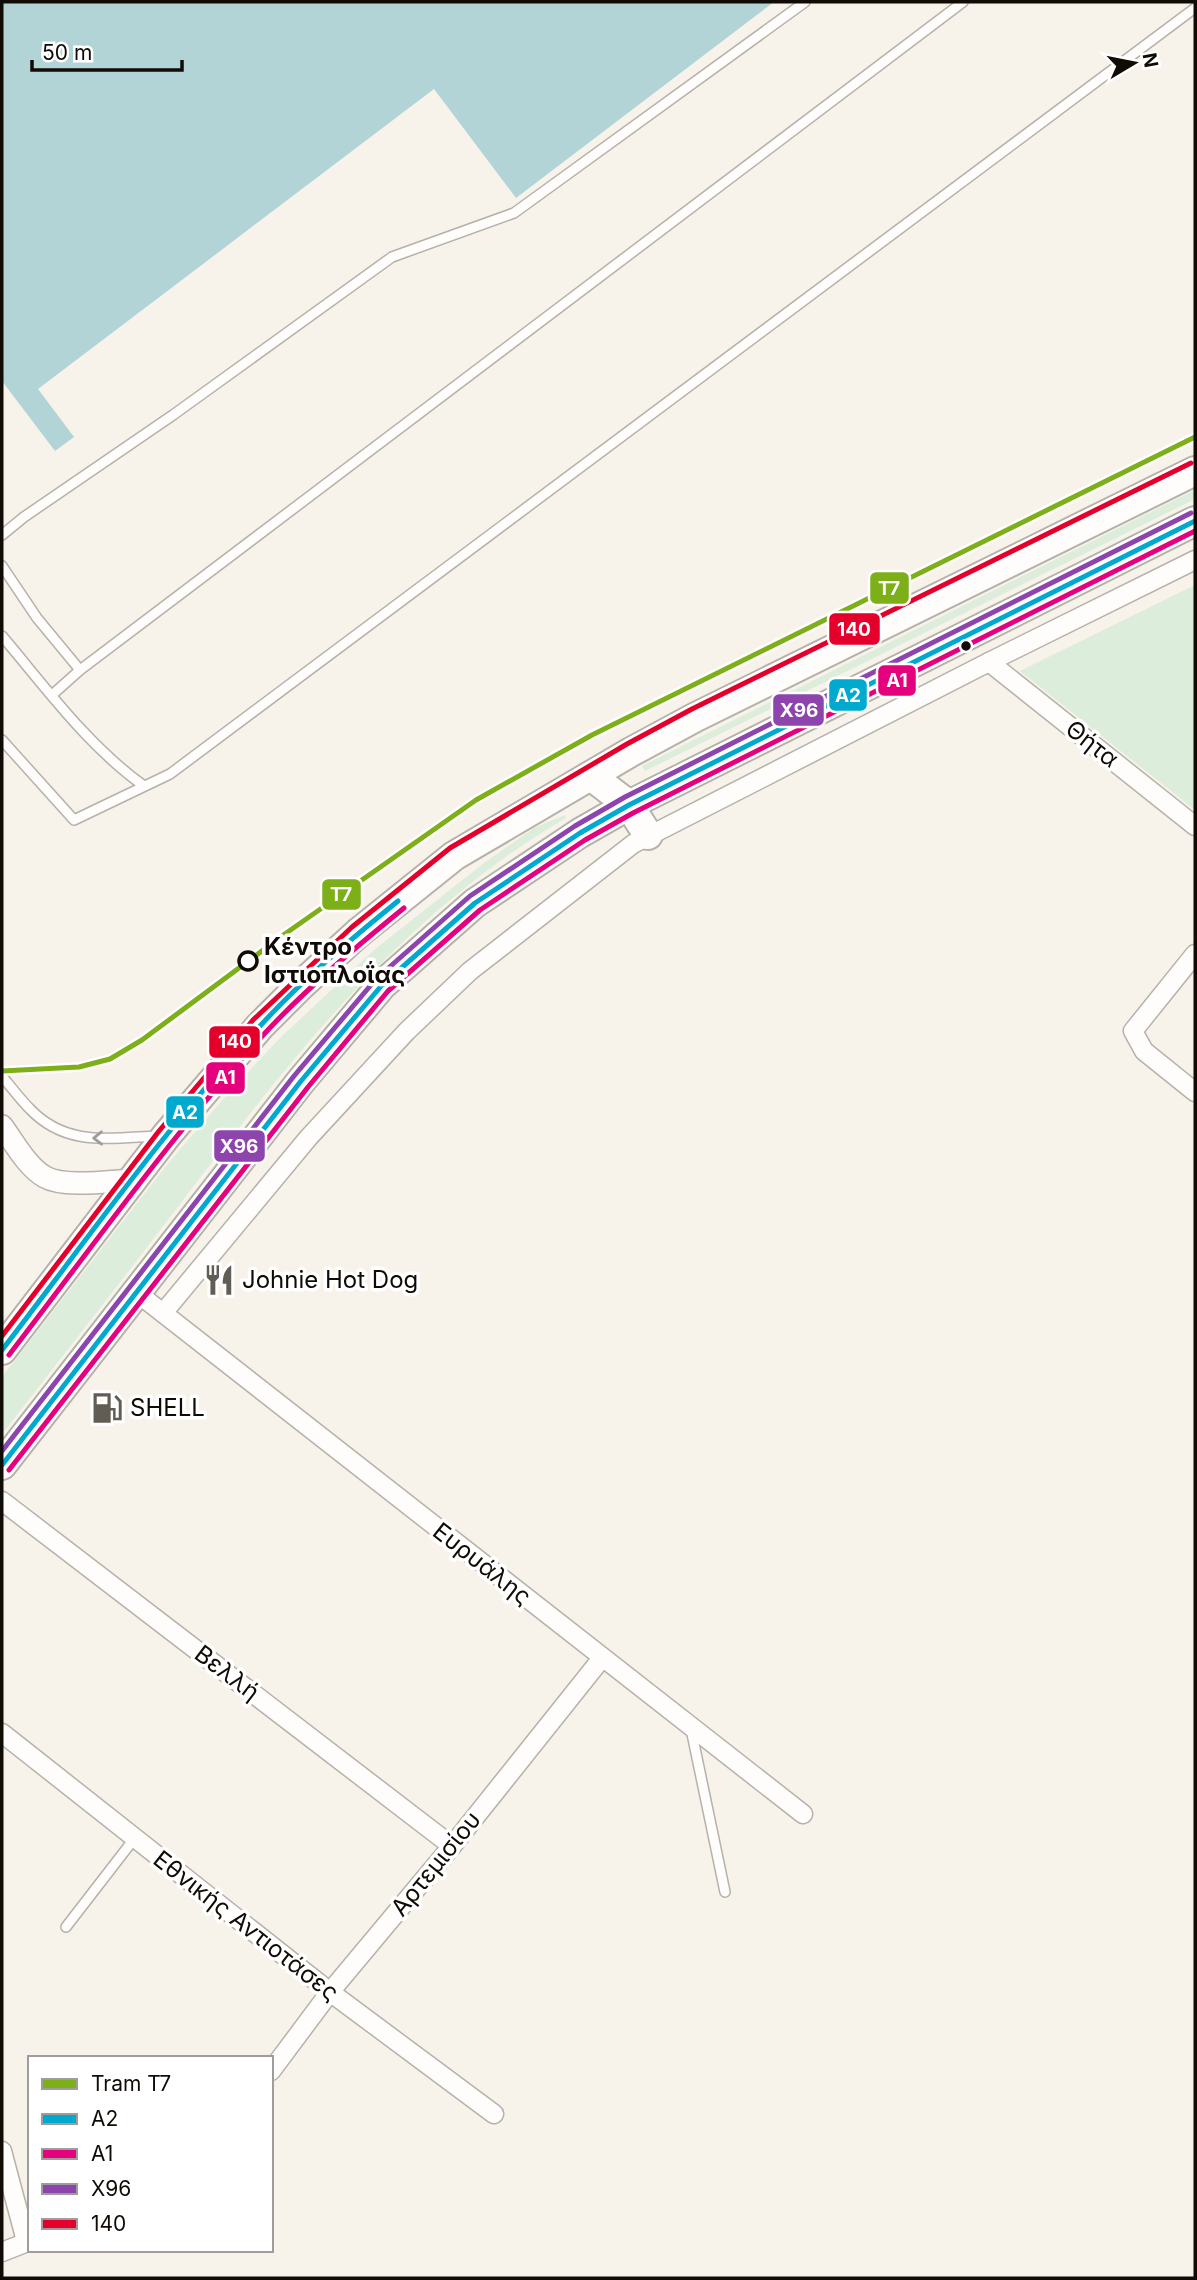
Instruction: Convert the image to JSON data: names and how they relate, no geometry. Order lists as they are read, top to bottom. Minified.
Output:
{"streets":{"street":["Θήτα","Ευρυάλης","Βελλή","Αρτεμισίου","Εθνικής Αντιοτάσες"]},"crossings":[["Ευρυάλης","Αρτεμισίου"],["Βελλή","Αρτεμισίου"],["Αρτεμισίου","Εθνικής Αντιοτάσες"]],"places":{"other":["Κέντρο Ιστιοπλοΐας"],"restaurant":["Johnie Hot Dog"],"fuel station":["SHELL"]},"lines":["tram line Τ7","transit line 140","transit line Χ96","transit line Α2","transit line Α1"],"legend":["Tram Τ7","Α2","Α1","Χ96","140"],"scale_bar":"50 m","north":"right"}
